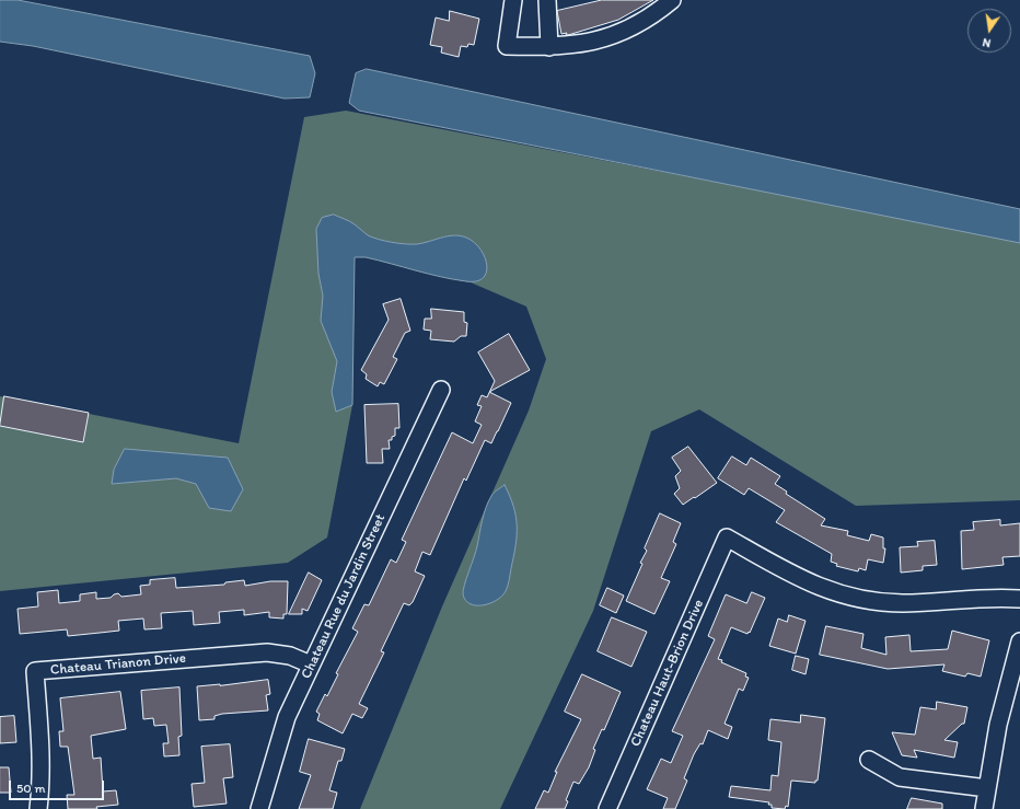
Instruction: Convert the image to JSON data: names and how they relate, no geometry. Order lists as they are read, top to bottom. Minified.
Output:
{"streets":{"street":["Chateau Rue du Jardin Street","Chateau Trianon Drive","Chateau Haut-Brion Drive"]},"crossings":[["Chateau Rue du Jardin Street","Chateau Trianon Drive"]],"scale_bar":"50 m","north":"bottom"}
